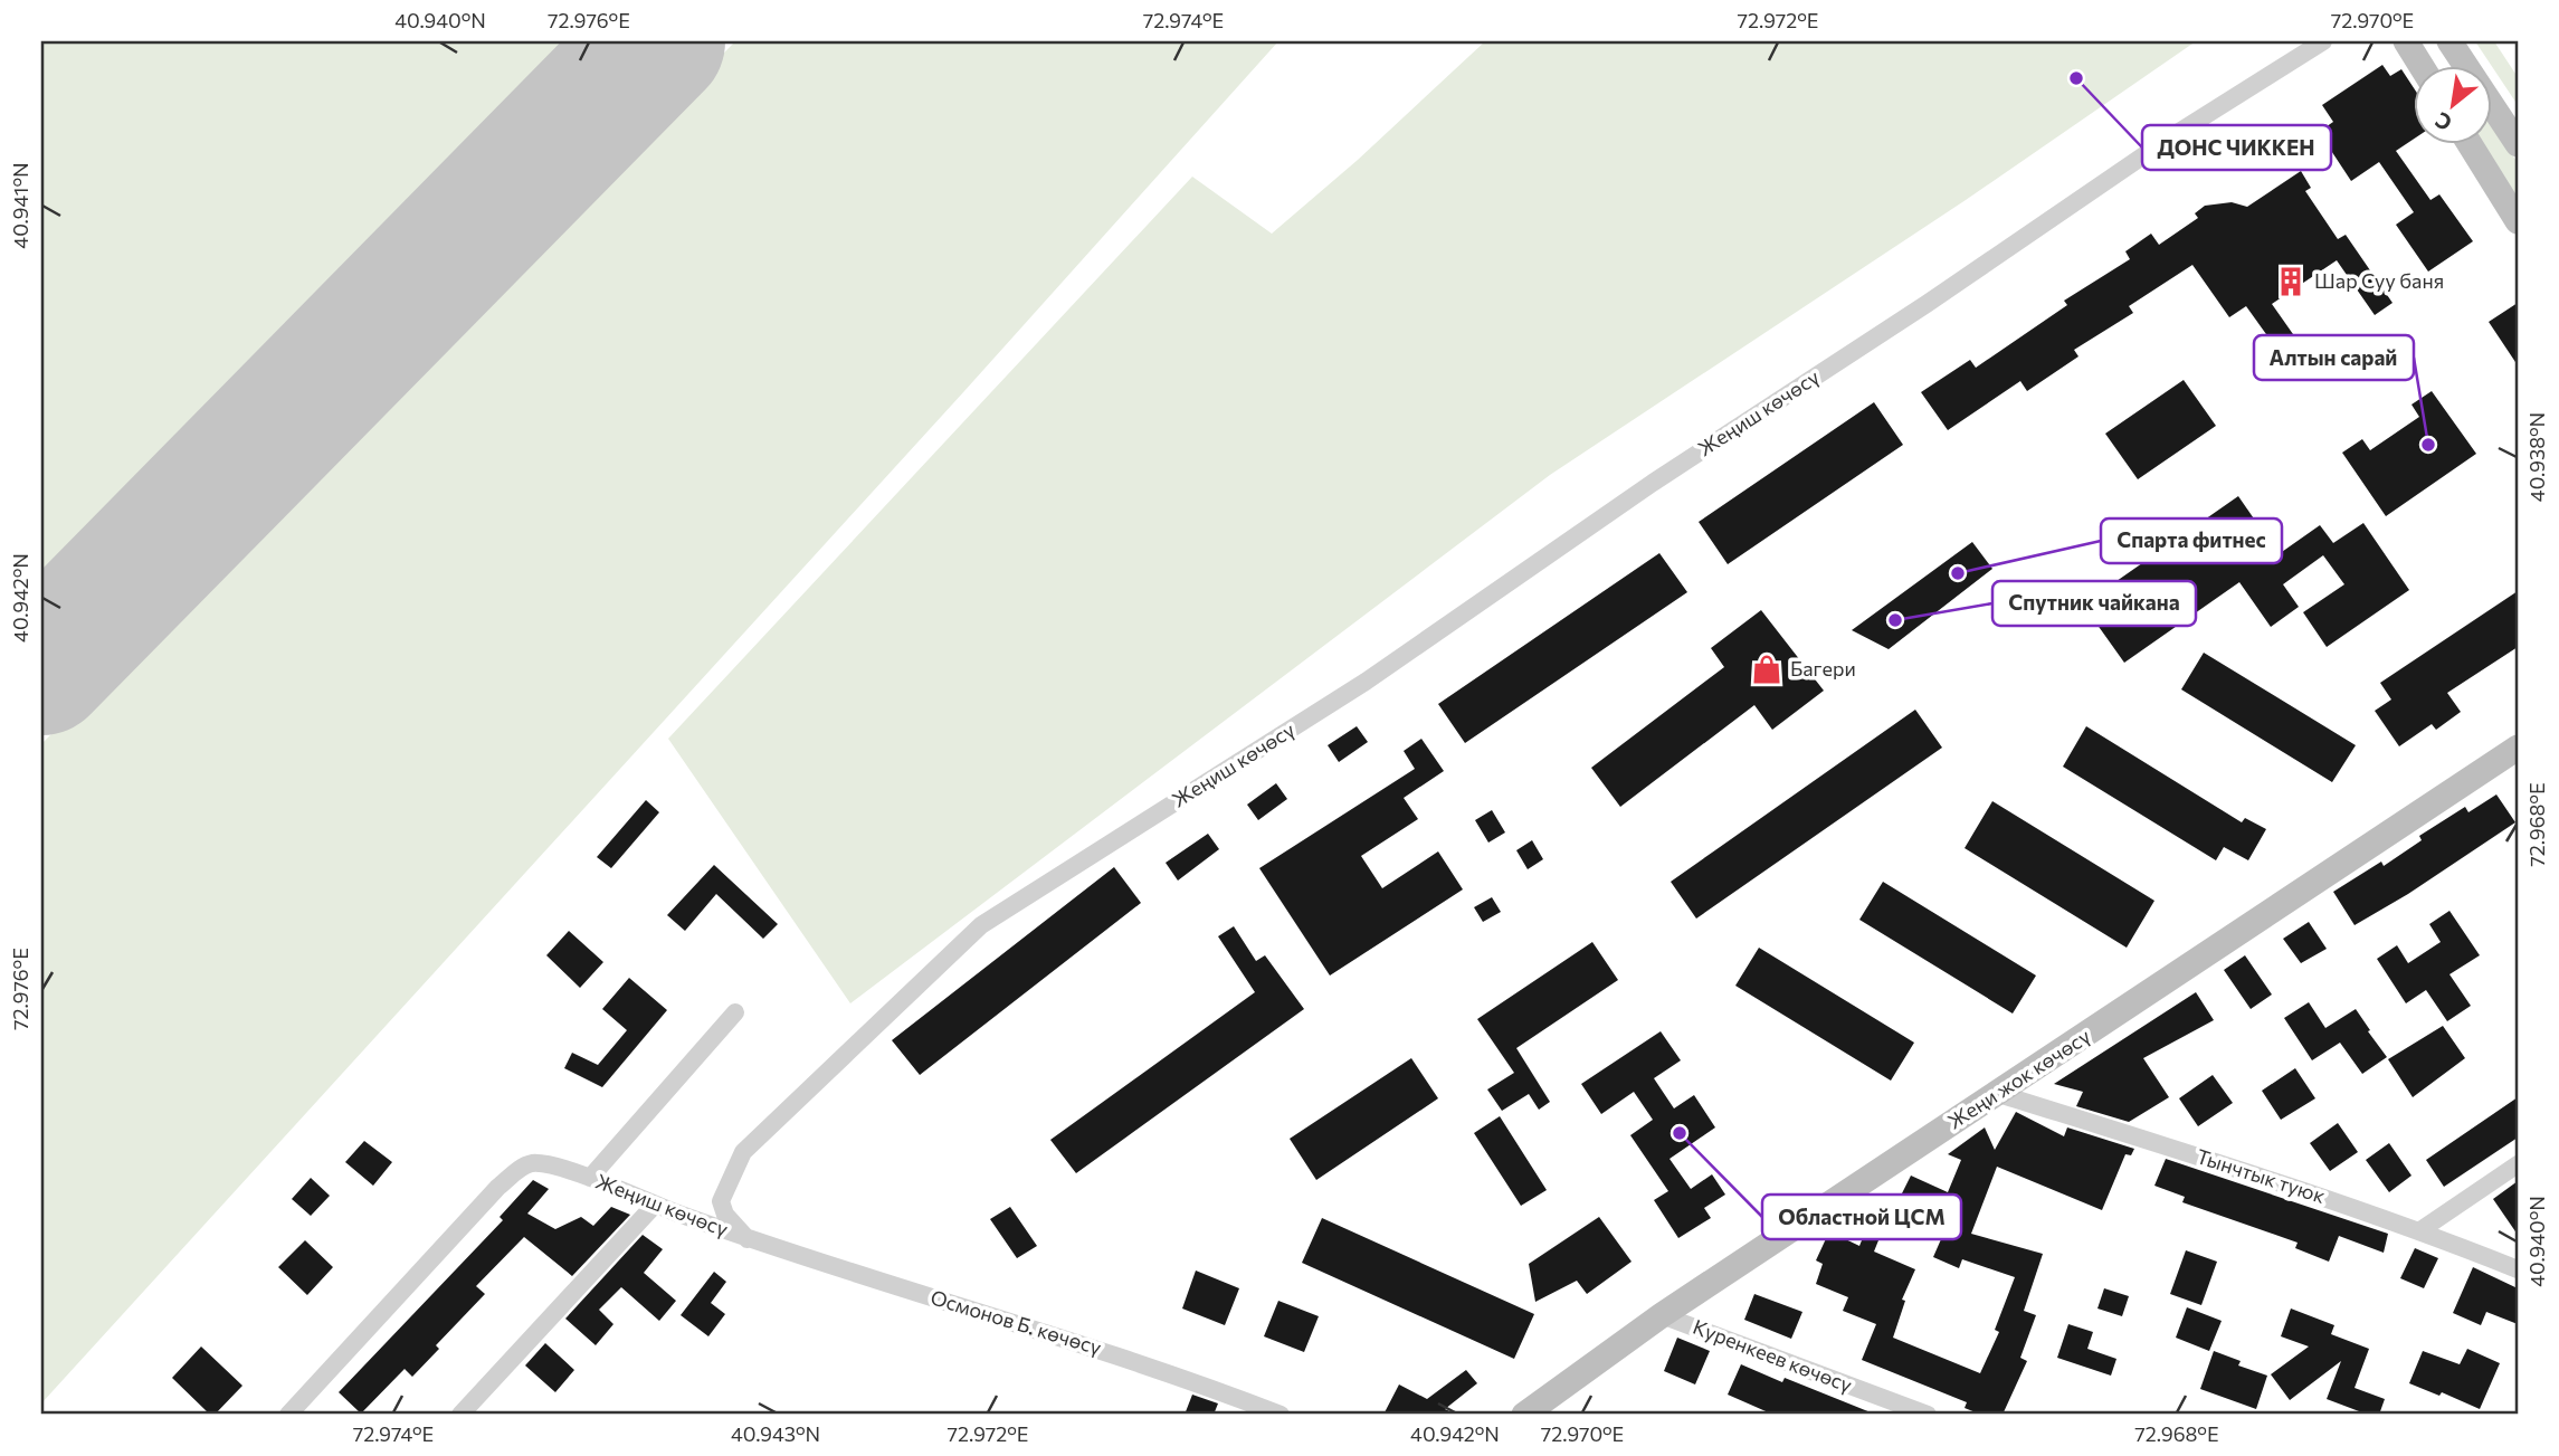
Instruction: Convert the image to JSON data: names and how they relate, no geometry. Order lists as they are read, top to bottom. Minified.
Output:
{"streets":{"main road":["Жеңи жок көчөсү"],"street":["Жеңиш көчөсү","Тынчтык туюк","Осмонов Б. көчөсү","Куренкеев көчөсү"]},"crossings":[["Жеңиш көчөсү","Осмонов Б. көчөсү"],["Жеңи жок көчөсү","Тынчтык туюк"],["Жеңи жок көчөсү","Куренкеев көчөсү"]],"places":{"other":["ДОНС ЧИККЕН","Алтын сарай","Спарта фитнес","Спутник чайкана","Областной ЦСМ"],"building":["Шар Суу баня"],"shop":["Багери"]},"north":"bottom left","coordinates":["40.940°N","72.976°E","72.974°E","72.972°E","72.970°E","40.941°N","40.938°N","40.942°N","72.968°E","40.943°N"]}
